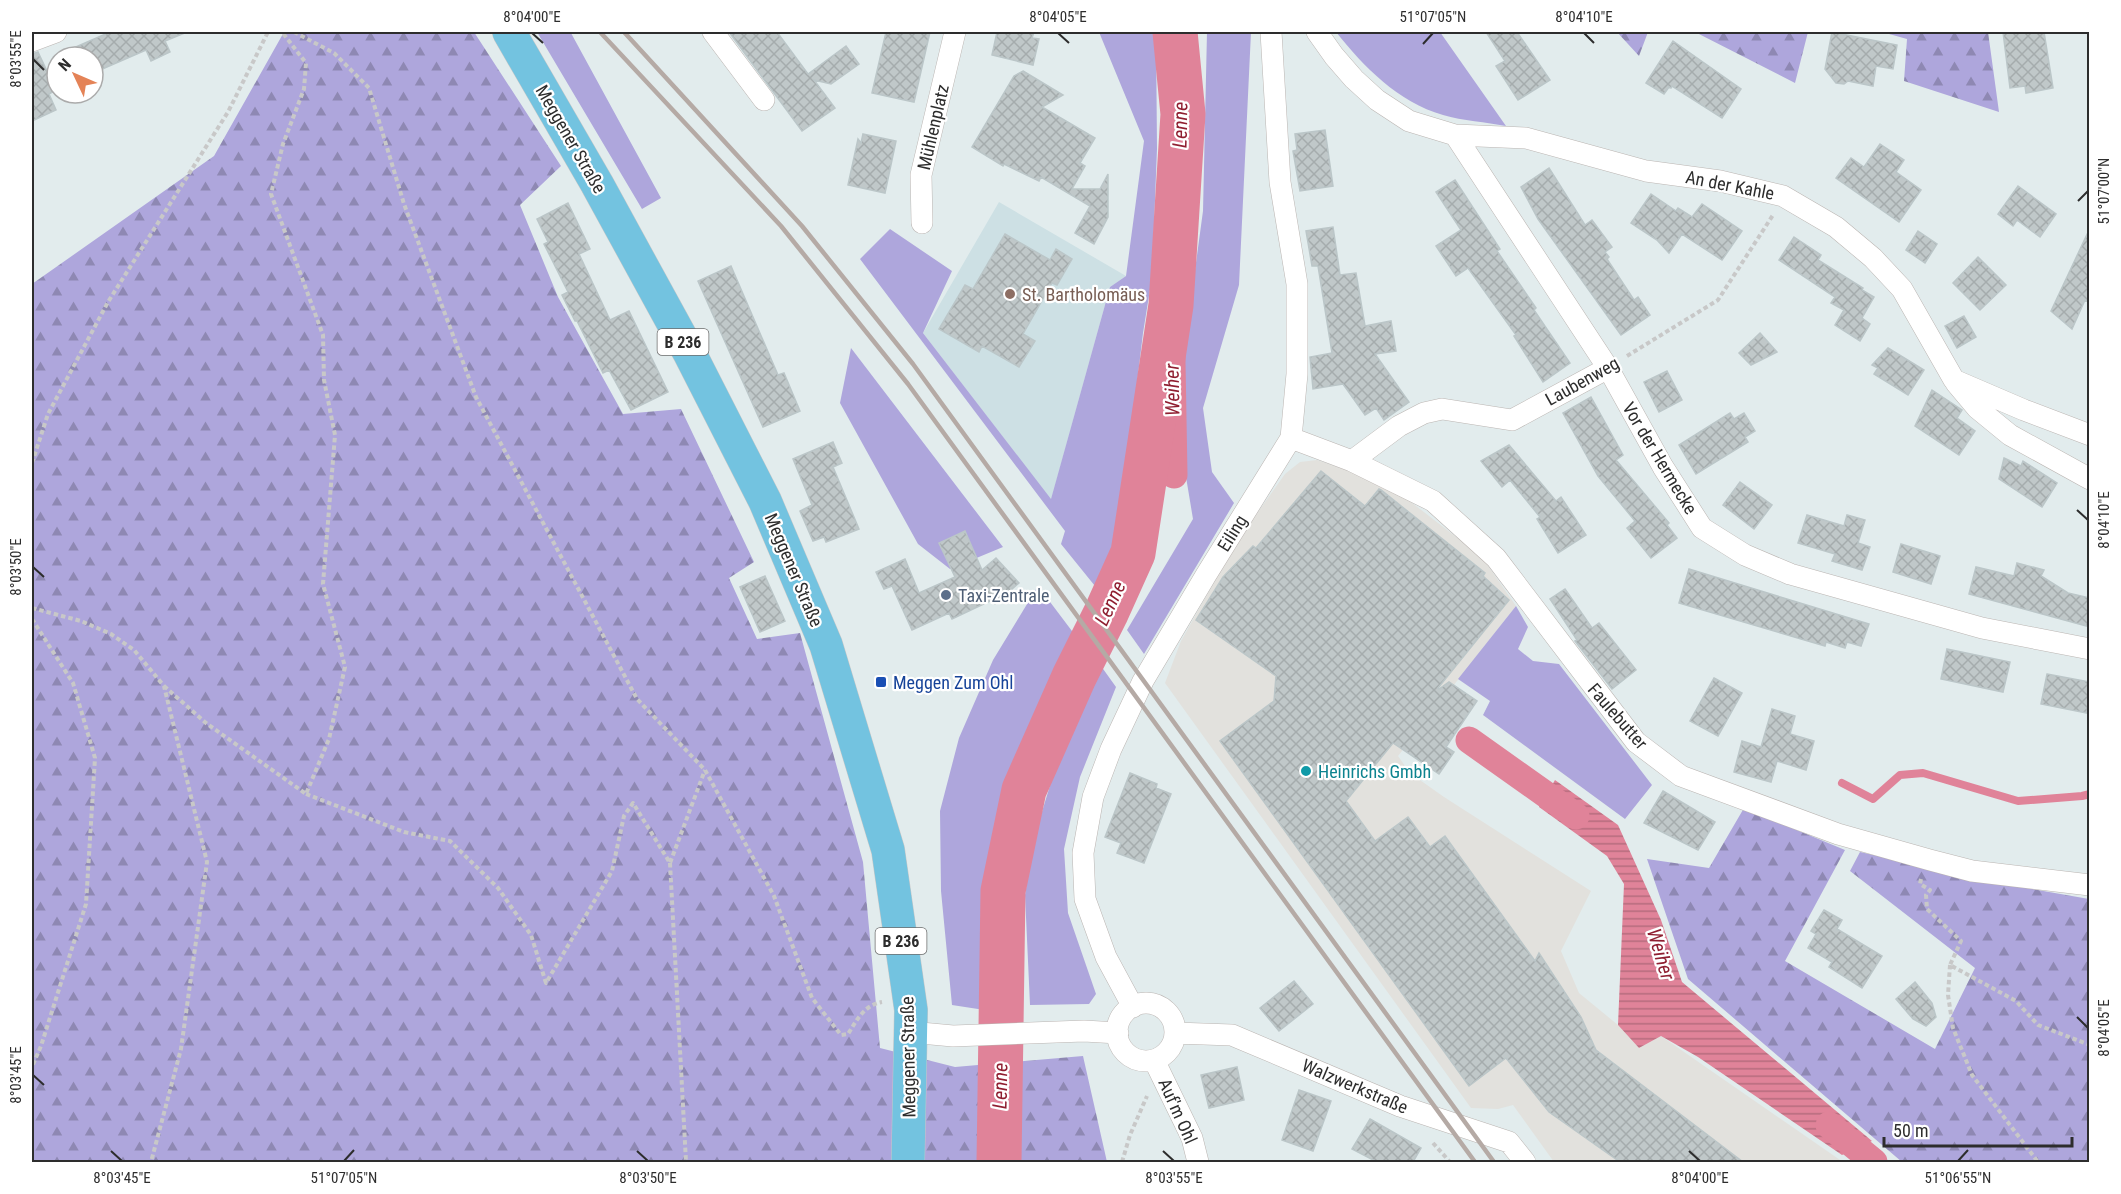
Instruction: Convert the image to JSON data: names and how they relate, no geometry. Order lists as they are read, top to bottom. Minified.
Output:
{"streets":{"main road":["Meggener Straße","B 236"],"street":["Mühlenplatz","An der Kahle","Laubenweg","Vor der Hermecke","Eiling","Faulebutter","Walzwerkstraße","Auf'm Ohl"]},"crossings":[["An der Kahle","Vor der Hermecke"],["Laubenweg","Vor der Hermecke"],["Laubenweg","Faulebutter"],["Eiling","Faulebutter"],["Eiling","Walzwerkstraße"],["Eiling","Auf'm Ohl"],["Walzwerkstraße","Auf'm Ohl"]],"water":["Lenne","Weiher"],"places":{"other":["St. Bartholomäus","Taxi-Zentrale","Heinrichs Gmbh"],"transit":["Meggen Zum Ohl"]},"scale_bar":"50 m","north":"top left","coordinates":["8°04'00\"E","8°04'05\"E","51°07'05\"N","8°04'10\"E","8°03'55\"E","51°07'00\"N","8°03'50\"E","8°03'45\"E","51°06'55\"N"]}
